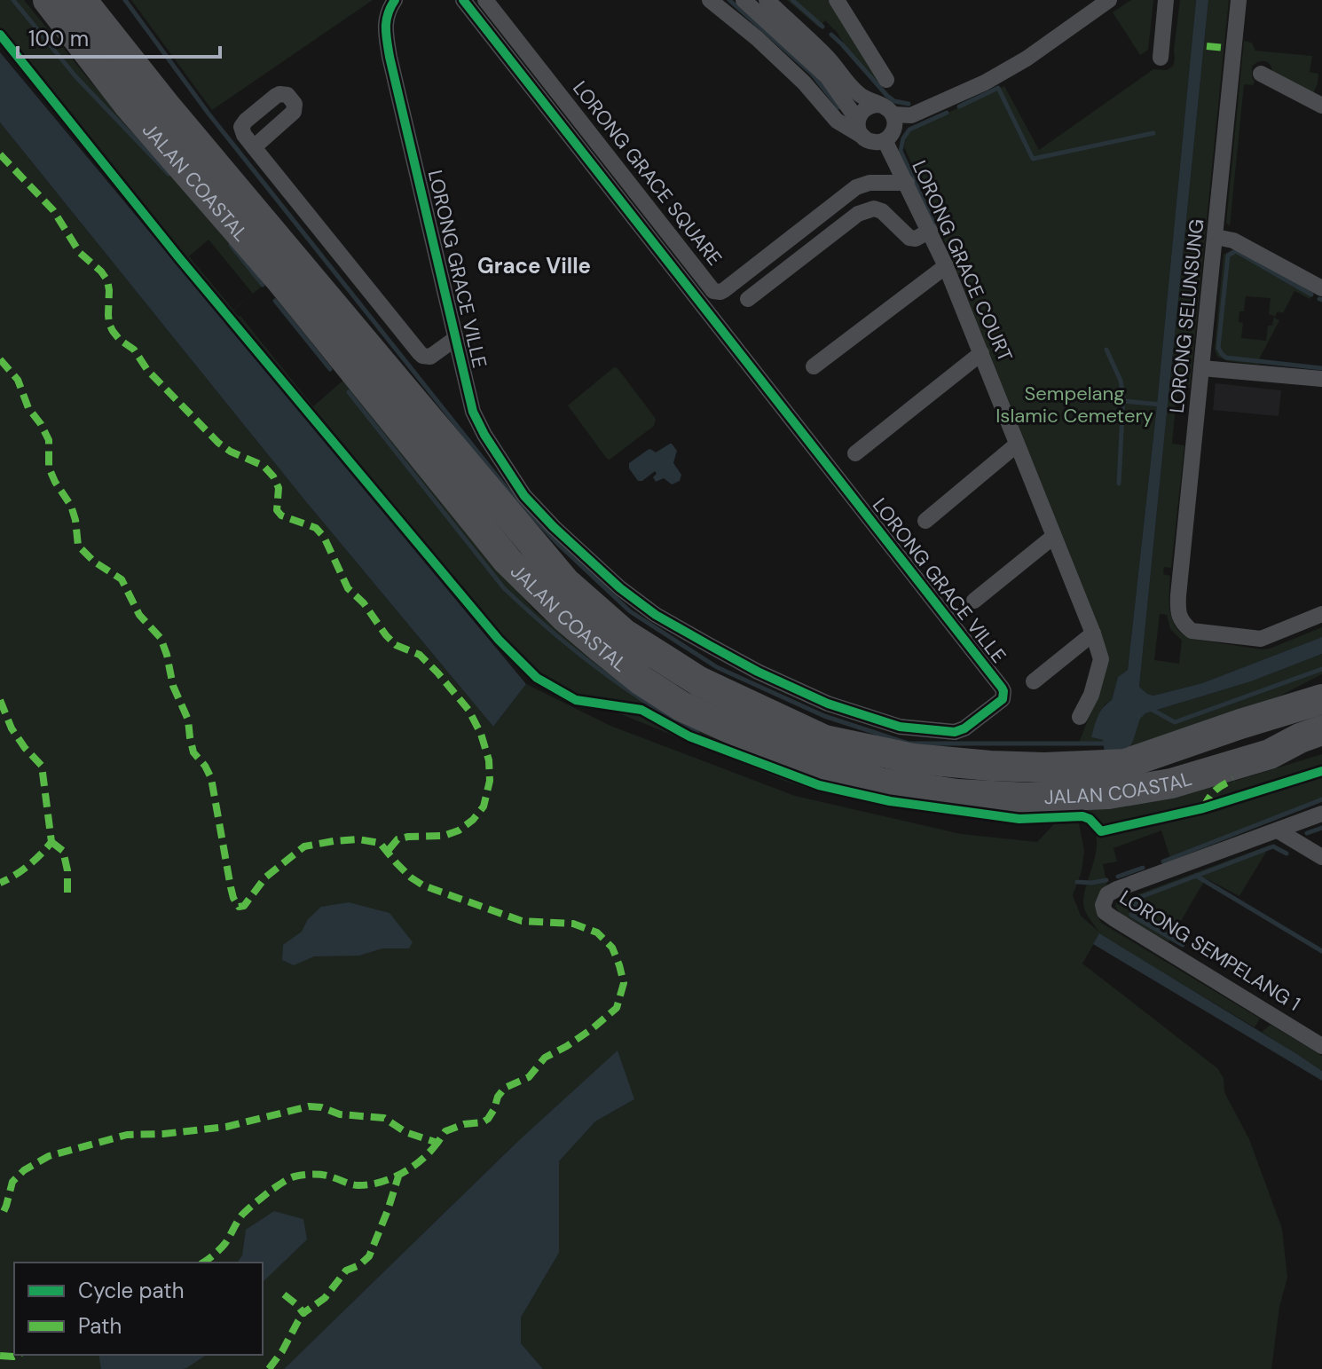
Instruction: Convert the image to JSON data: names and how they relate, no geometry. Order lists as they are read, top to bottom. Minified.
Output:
{"streets":{"highway":["JALAN COASTAL"],"street":["LORONG GRACE SQUARE","LORONG GRACE COURT","LORONG GRACE VILLE","LORONG SELUNSUNG","LORONG SEMPELANG 1"]},"crossings":[["LORONG GRACE SQUARE","LORONG GRACE COURT"]],"districts":["Grace Ville"],"parks":["Sempelang Islamic Cemetery"],"legend":["Cycle path","Path"],"scale_bar":"100 m"}
